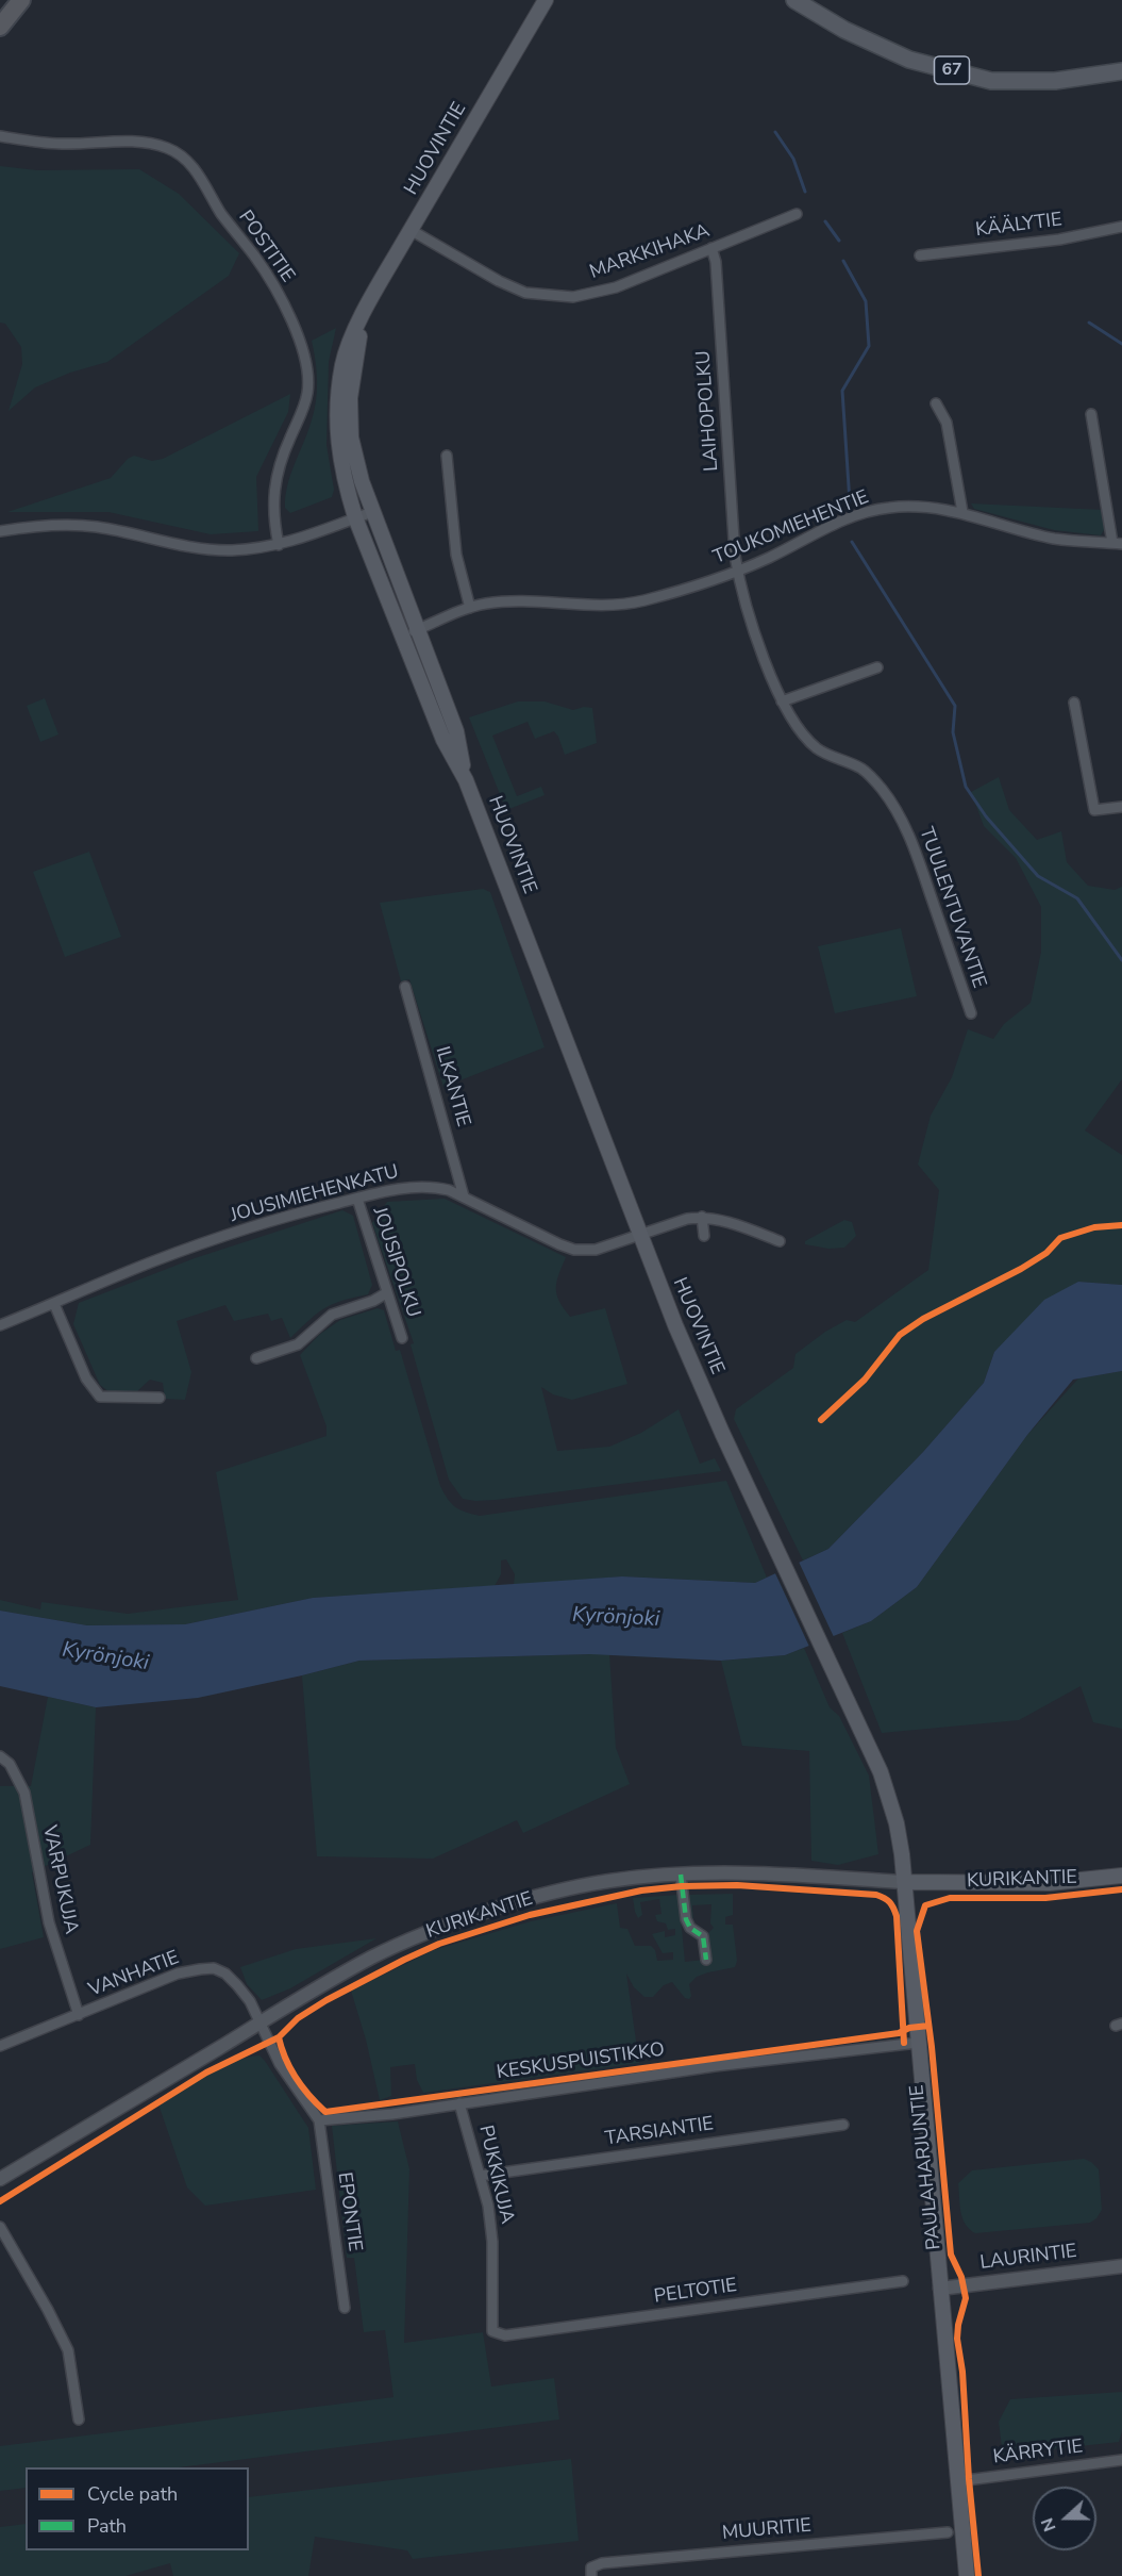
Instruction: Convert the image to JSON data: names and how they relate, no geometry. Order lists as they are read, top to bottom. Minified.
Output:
{"streets":{"main road":["67","HUOVINTIE","KURIKANTIE","PAULAHARJUNTIE"],"street":["KÄÄLYTIE","POSTITIE","MARKKIHAKA","LAIHOPOLKU","TOUKOMIEHENTIE","TUULENTUVANTIE","ILKANTIE","JOUSIMIEHENKATU","JOUSIPOLKU","VARPUKUJA","VANHATIE","KESKUSPUISTIKKO","TARSIANTIE","PUKKIKUJA","EPONTIE","LAURINTIE","PELTOTIE","KÄRRYTIE","MUURITIE"]},"crossings":[["HUOVINTIE","MARKKIHAKA"],["HUOVINTIE","TOUKOMIEHENTIE"],["HUOVINTIE","JOUSIMIEHENKATU"],["HUOVINTIE","KURIKANTIE"],["HUOVINTIE","PAULAHARJUNTIE"],["MARKKIHAKA","LAIHOPOLKU"],["LAIHOPOLKU","TOUKOMIEHENTIE"],["LAIHOPOLKU","TUULENTUVANTIE"],["TOUKOMIEHENTIE","TUULENTUVANTIE"],["ILKANTIE","JOUSIMIEHENKATU"],["JOUSIMIEHENKATU","JOUSIPOLKU"],["VARPUKUJA","VANHATIE"],["KURIKANTIE","VANHATIE"],["KURIKANTIE","PAULAHARJUNTIE"],["KESKUSPUISTIKKO","PAULAHARJUNTIE"],["KESKUSPUISTIKKO","PUKKIKUJA"],["KESKUSPUISTIKKO","EPONTIE"],["TARSIANTIE","PUKKIKUJA"],["PAULAHARJUNTIE","LAURINTIE"],["PAULAHARJUNTIE","KÄRRYTIE"],["PUKKIKUJA","PELTOTIE"]],"water":["Kyrönjoki"],"legend":["Cycle path","Path"],"north":"left"}
